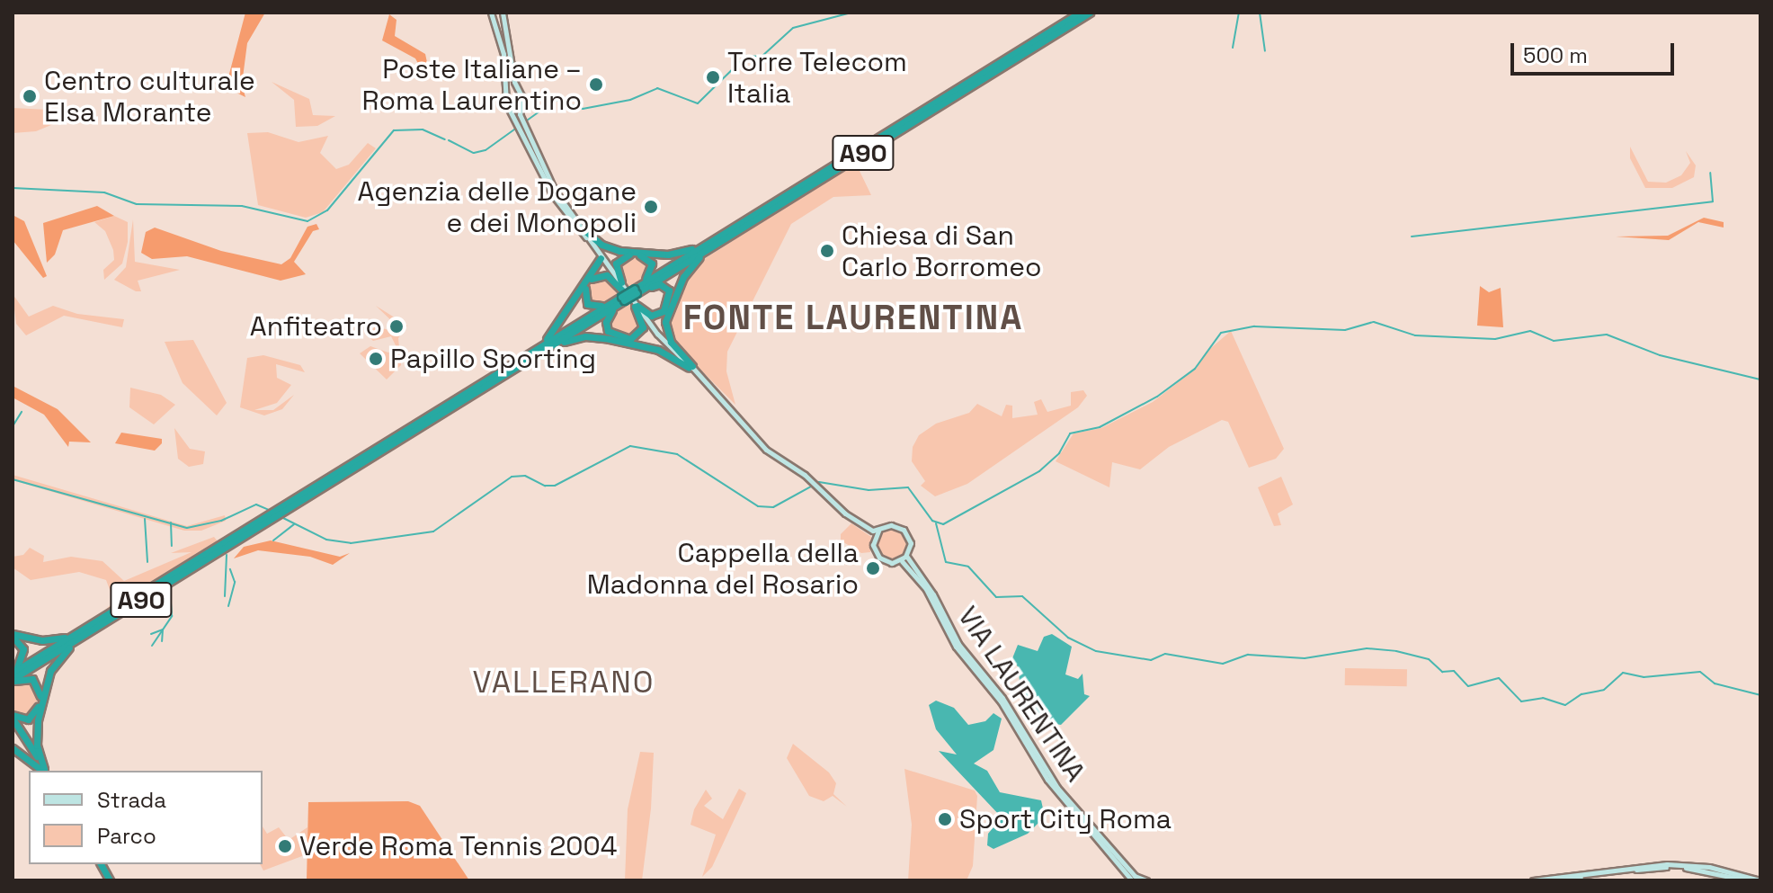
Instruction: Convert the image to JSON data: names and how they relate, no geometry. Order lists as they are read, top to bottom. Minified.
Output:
{"streets":{"highway":["A90"],"main road":["VIA LAURENTINA"]},"crossings":[["A90","VIA LAURENTINA"]],"districts":["FONTE LAURENTINA","VALLERANO"],"places":["Torre Telecom Italia","Poste Italiane – Roma Laurentino","Centro culturale Elsa Morante","Agenzia delle Dogane e dei Monopoli","Chiesa di San Carlo Borromeo","Anfiteatro","Papillo Sporting","Cappella della Madonna del Rosario","Sport City Roma","Verde Roma Tennis 2004"],"legend":["Strada","Parco"],"scale_bar":"500 m"}
